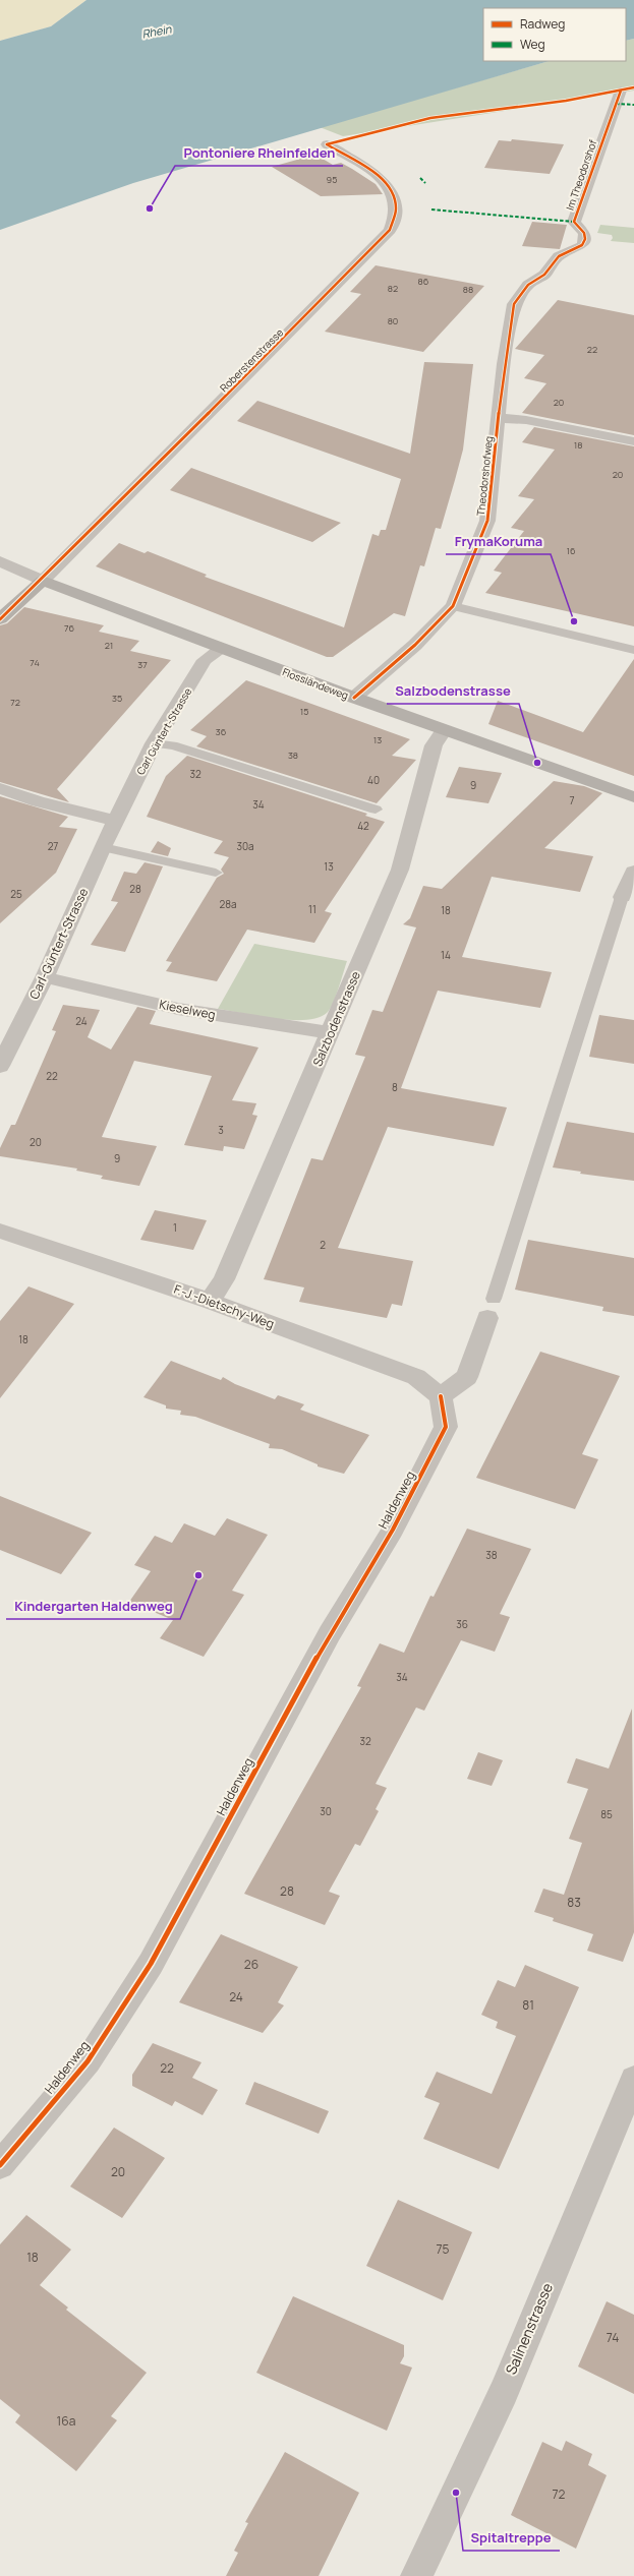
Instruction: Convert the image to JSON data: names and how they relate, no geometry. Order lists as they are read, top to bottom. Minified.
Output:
{"streets":{"street":["Im Theodorshof","Roberstenstrasse","Theodorshofweg","Flossländeweg","Carl Güntert-Strasse","Carl-Güntert-Strasse","Kieselweg","Salzbodenstrasse","F.-J.-Dietschy-Weg","Haldenweg","Salinenstrasse"]},"crossings":[["Im Theodorshof","Theodorshofweg"],["Roberstenstrasse","Flossländeweg"],["Theodorshofweg","Flossländeweg"],["Flossländeweg","Carl Güntert-Strasse"],["Flossländeweg","Salzbodenstrasse"],["Carl Güntert-Strasse","Carl-Güntert-Strasse"],["Carl-Güntert-Strasse","Kieselweg"],["Kieselweg","Salzbodenstrasse"],["Salzbodenstrasse","F.-J.-Dietschy-Weg"],["F.-J.-Dietschy-Weg","Haldenweg"]],"water":["Rhein"],"places":["Pontoniere Rheinfelden","FrymaKoruma","Salzbodenstrasse","Kindergarten Haldenweg","Spitaltreppe"],"house_numbers":["95","86","82","88","80","22","20","18","20","16","76","21","74","37","35","72","15","36","13","38","32","40","9","7","34","42","27","30a","13","28","25","28a","11","18","14","24","22","8","3","20","9","1","2","18","38","36","34","32","30","85","28","83","26","24","81","22","20","75","18","74","16a","72"],"legend":["Radweg","Weg"]}
